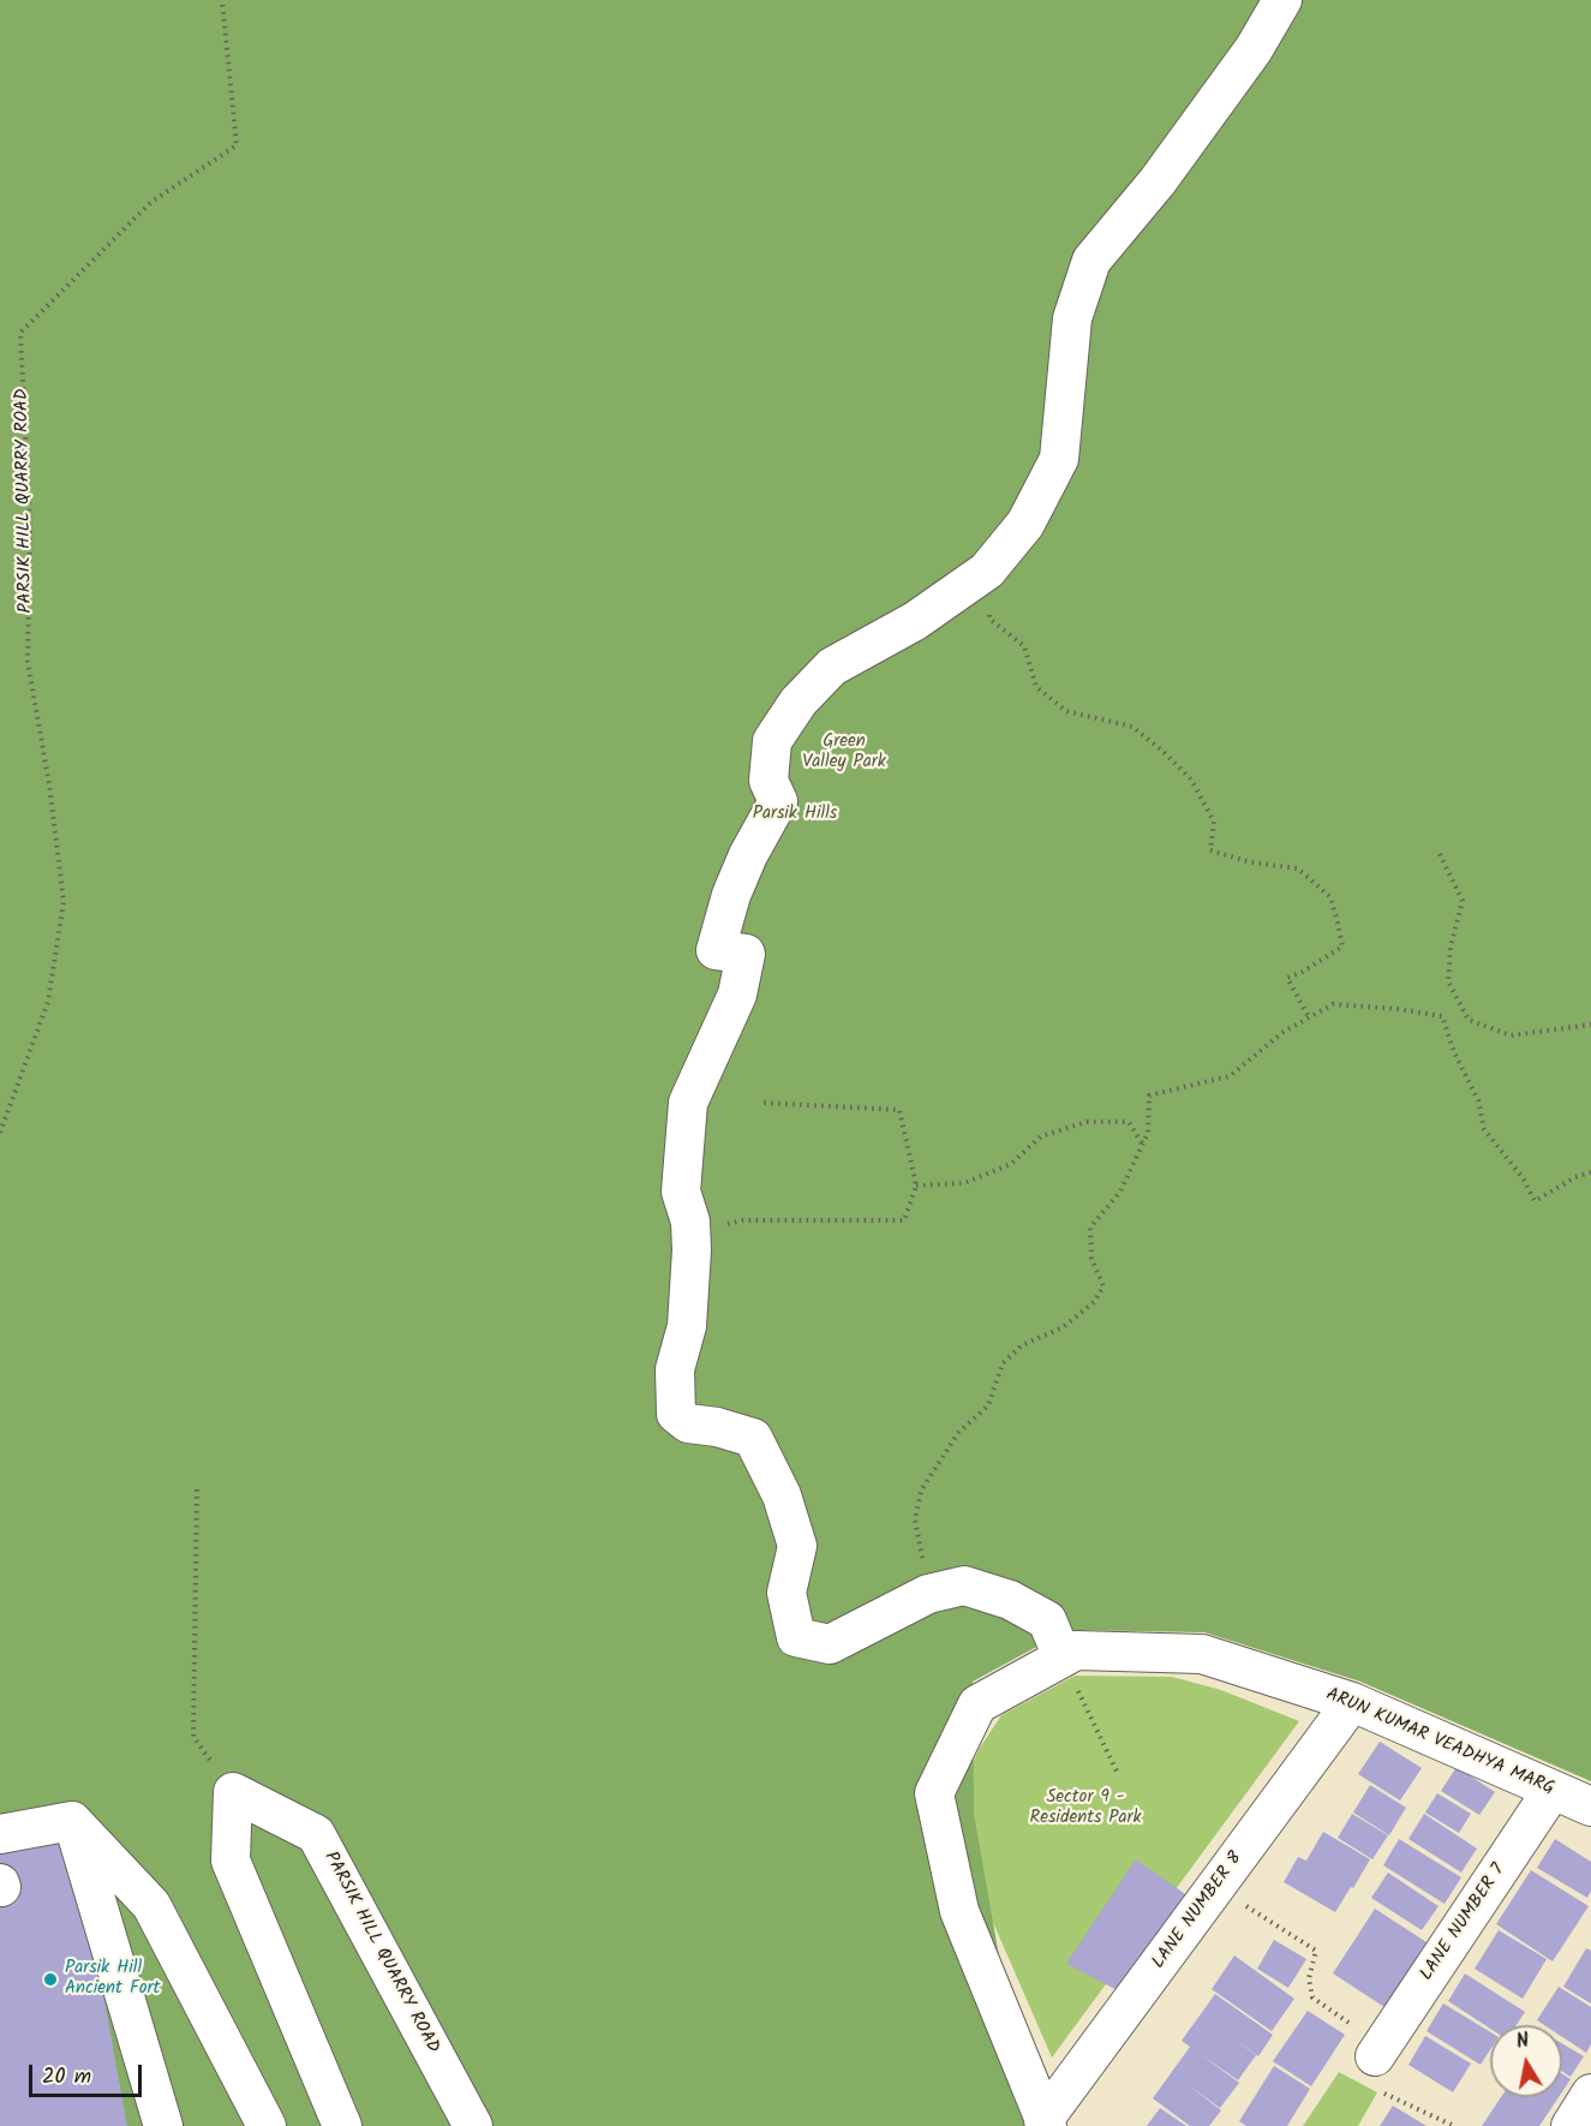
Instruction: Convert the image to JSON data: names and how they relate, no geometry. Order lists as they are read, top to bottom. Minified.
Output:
{"streets":{"street":["PARSIK HILL QUARRY ROAD","ARUN KUMAR VEADHYA MARG","LANE NUMBER 8","LANE NUMBER 7"]},"crossings":[["ARUN KUMAR VEADHYA MARG","LANE NUMBER 8"],["ARUN KUMAR VEADHYA MARG","LANE NUMBER 7"]],"parks":["Green Valley Park","Parsik Hills","Sector 9 - Residents Park"],"places":["Parsik Hill Ancient Fort"],"scale_bar":"20 m","north":"top"}
